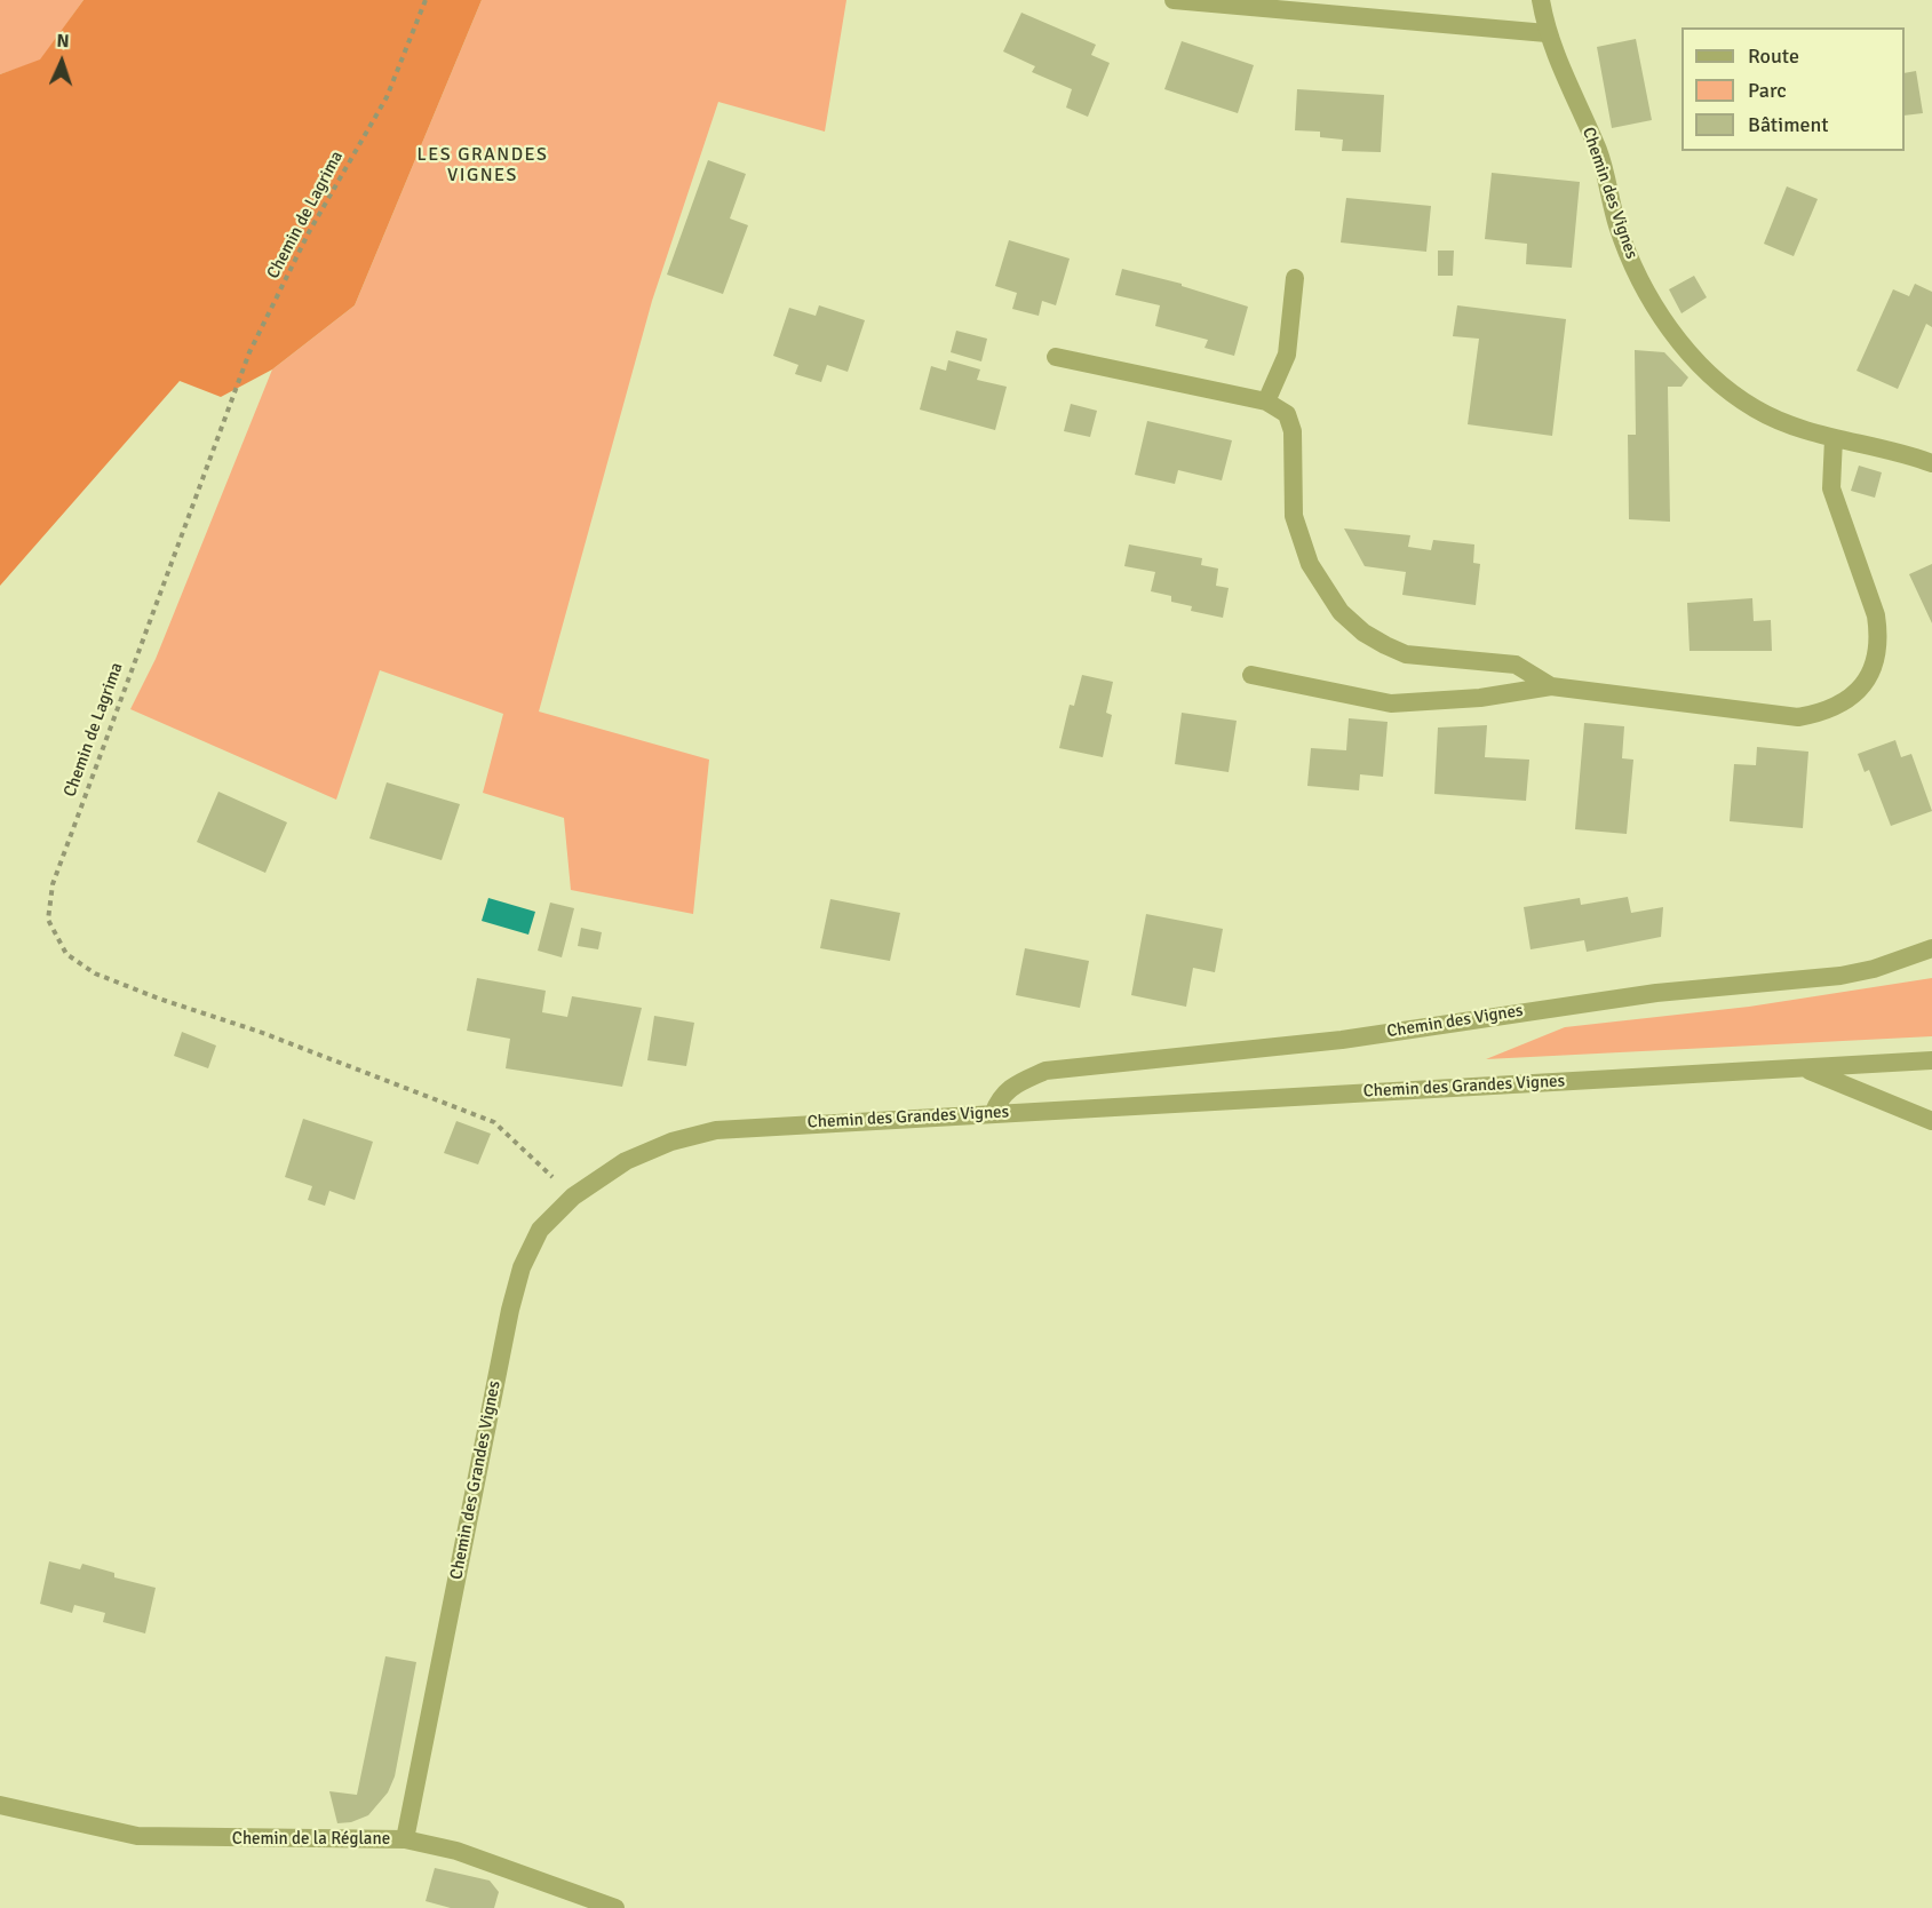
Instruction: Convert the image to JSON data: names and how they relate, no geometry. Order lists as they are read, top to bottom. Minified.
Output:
{"streets":{"street":["Chemin des Vignes","Chemin des Grandes Vignes","Chemin de la Réglane"],"path":["Chemin de Lagrima"]},"crossings":[["Chemin des Vignes","Chemin des Grandes Vignes"],["Chemin de Lagrima","Chemin des Grandes Vignes"],["Chemin des Grandes Vignes","Chemin de la Réglane"]],"districts":["LES GRANDES VIGNES"],"legend":["Route","Parc","Bâtiment"],"north":"top"}
